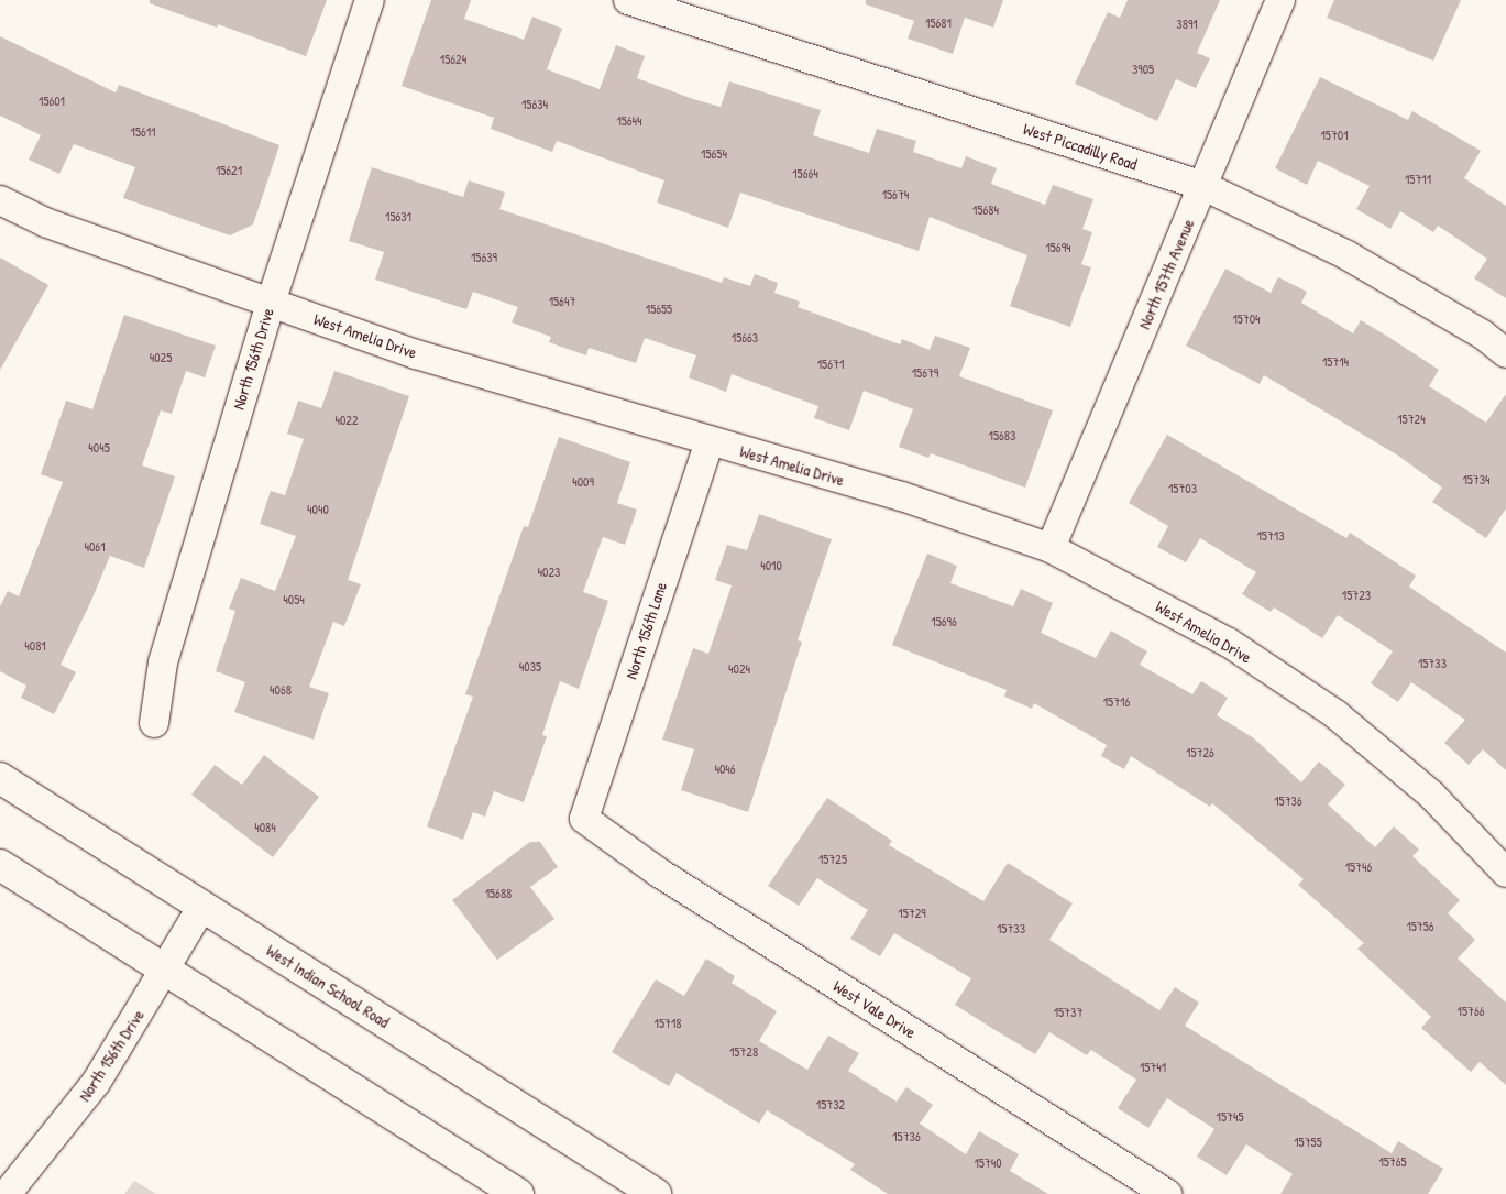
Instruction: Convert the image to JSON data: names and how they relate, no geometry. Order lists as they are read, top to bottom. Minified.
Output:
{"streets":{"main road":["West Indian School Road"],"street":["West Piccadilly Road","North 157th Avenue","West Amelia Drive","North 156th Drive","North 156th Lane","West Vale Drive"]},"crossings":[["West Piccadilly Road","North 157th Avenue"],["North 157th Avenue","West Amelia Drive"],["West Amelia Drive","North 156th Drive"],["West Amelia Drive","North 156th Lane"],["North 156th Drive","West Indian School Road"],["North 156th Lane","West Vale Drive"]],"house_numbers":["15681","3891","15624","3905","15601","15634","15644","15611","15701","15654","15621","15664","15711","15674","15684","15631","15694","15639","15647","15655","15704","15663","4025","15714","15671","15679","15724","4022","15683","4045","15734","4009","15703","4040","15713","4061","4010","4023","15723","4054","15696","4081","15733","4035","4024","4068","15716","15726","4046","15736","4084","15725","15746","15688","15729","15756","15733","15766","15737","15718","15728","15741","15732","15745","15736","15755","15765","15740"]}
